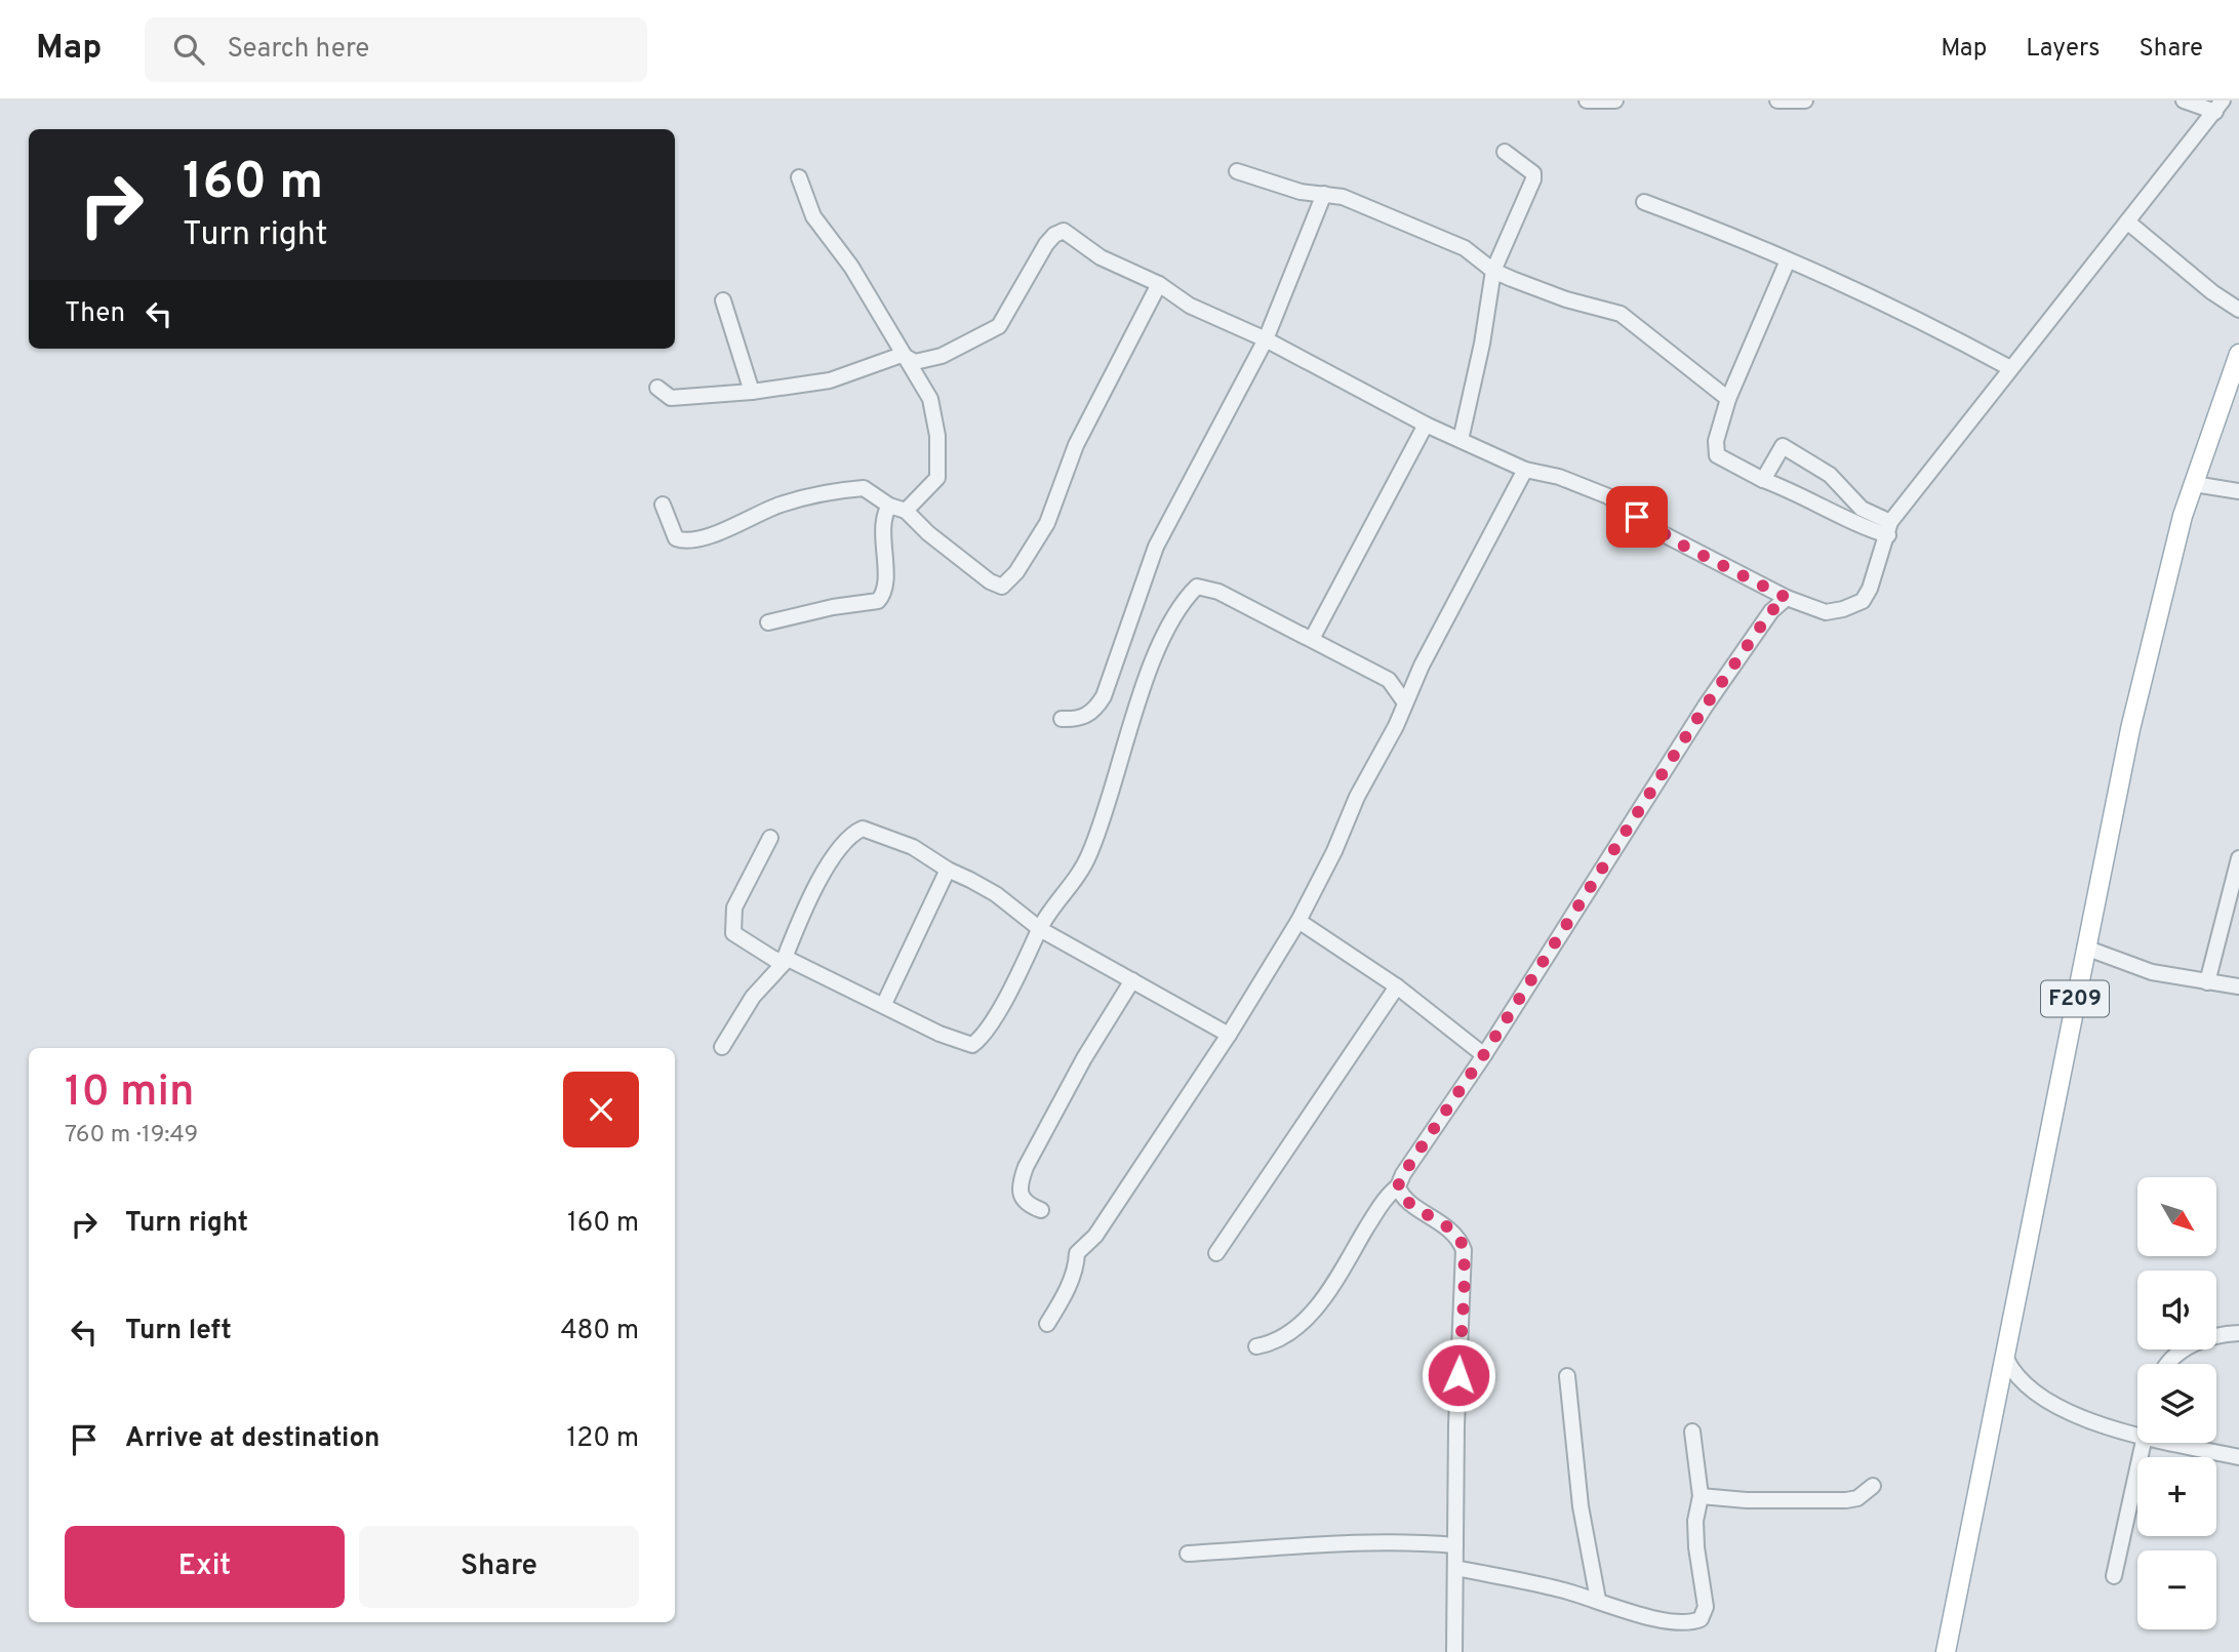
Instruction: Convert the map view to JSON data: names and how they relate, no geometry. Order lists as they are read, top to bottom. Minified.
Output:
{"streets":{"main road":["F209"]},"north":"bottom right","page":{"header":"Map","search":"Search here","nav":["Map","Layers","Share"],"turn":["160 m","Turn right"],"then":"Then","heading":["10 min","760 m · 19:49"],"list":[{"name":"Turn right","value":"160 m"},{"name":"Turn left","value":"480 m"},{"name":"Arrive at destination","value":"120 m"}],"map_buttons":["+","−"],"buttons":["Exit","Share"]}}
